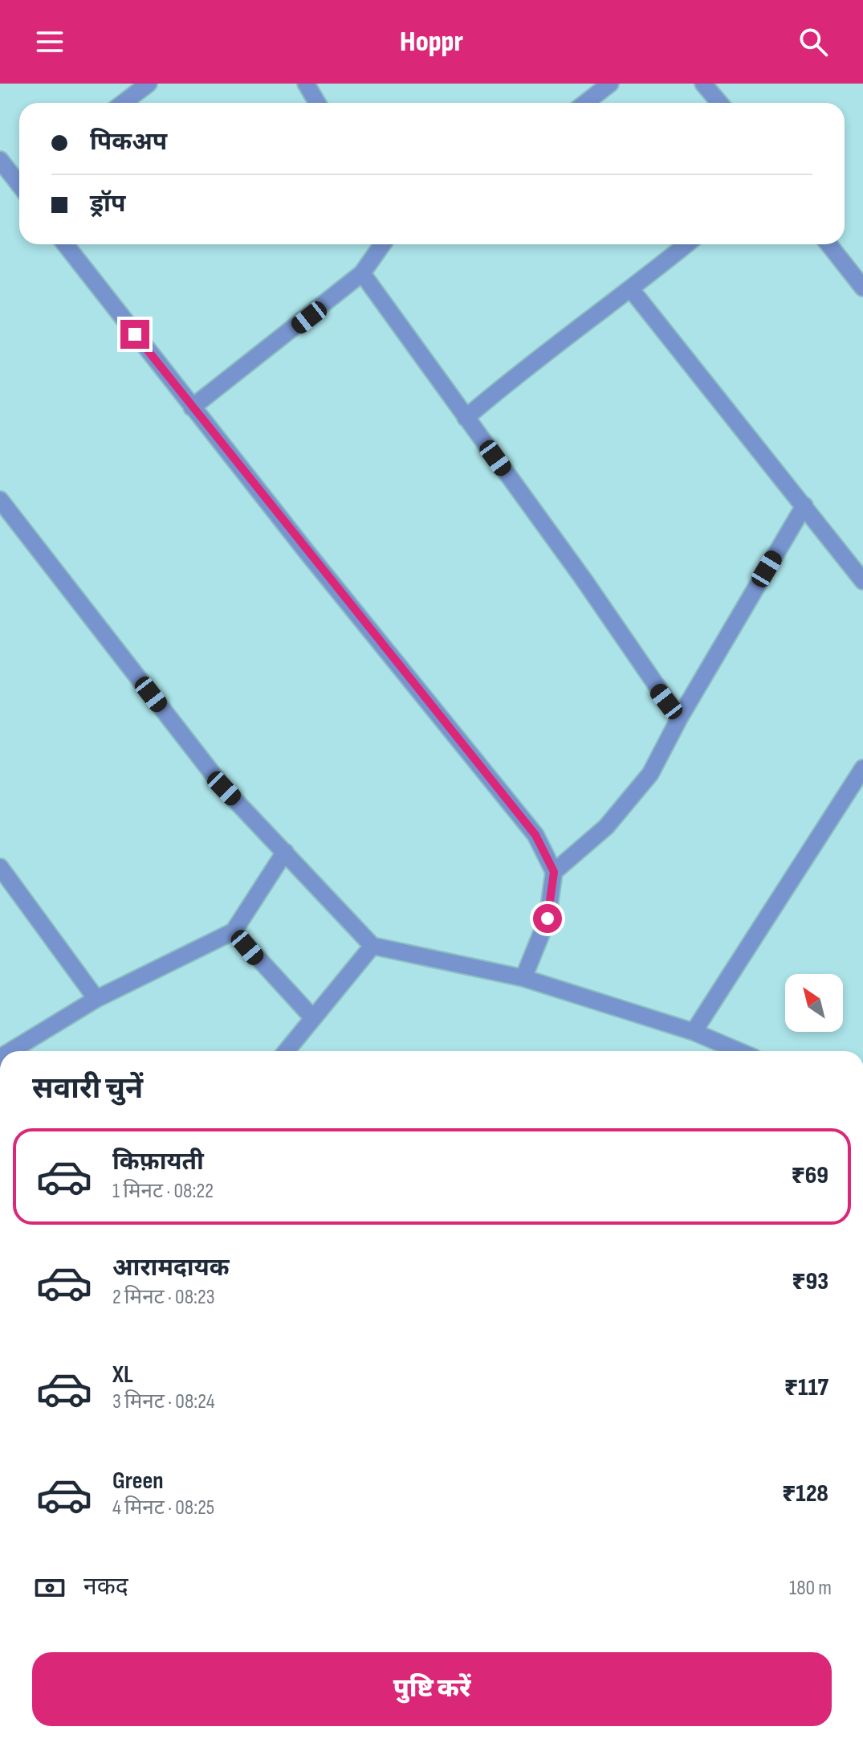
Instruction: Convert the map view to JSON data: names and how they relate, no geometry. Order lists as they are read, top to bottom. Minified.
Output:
{"north":"top left","page":{"header":"Hoppr","banner":["पिकअप","ड्रॉप"],"heading":"सवारी चुनें","list":[{"name":"किफ़ायती","note":"1 मिनट · 08:22","value":"₹69"},{"name":"आरामदायक","note":"2 मिनट · 08:23","value":"₹93"},{"name":"XL","note":"3 मिनट · 08:24","value":"₹117"},{"name":"Green","note":"4 मिनट · 08:25","value":"₹128"}],"pay":["नकद","180 m"],"buttons":"पुष्टि करें"}}
